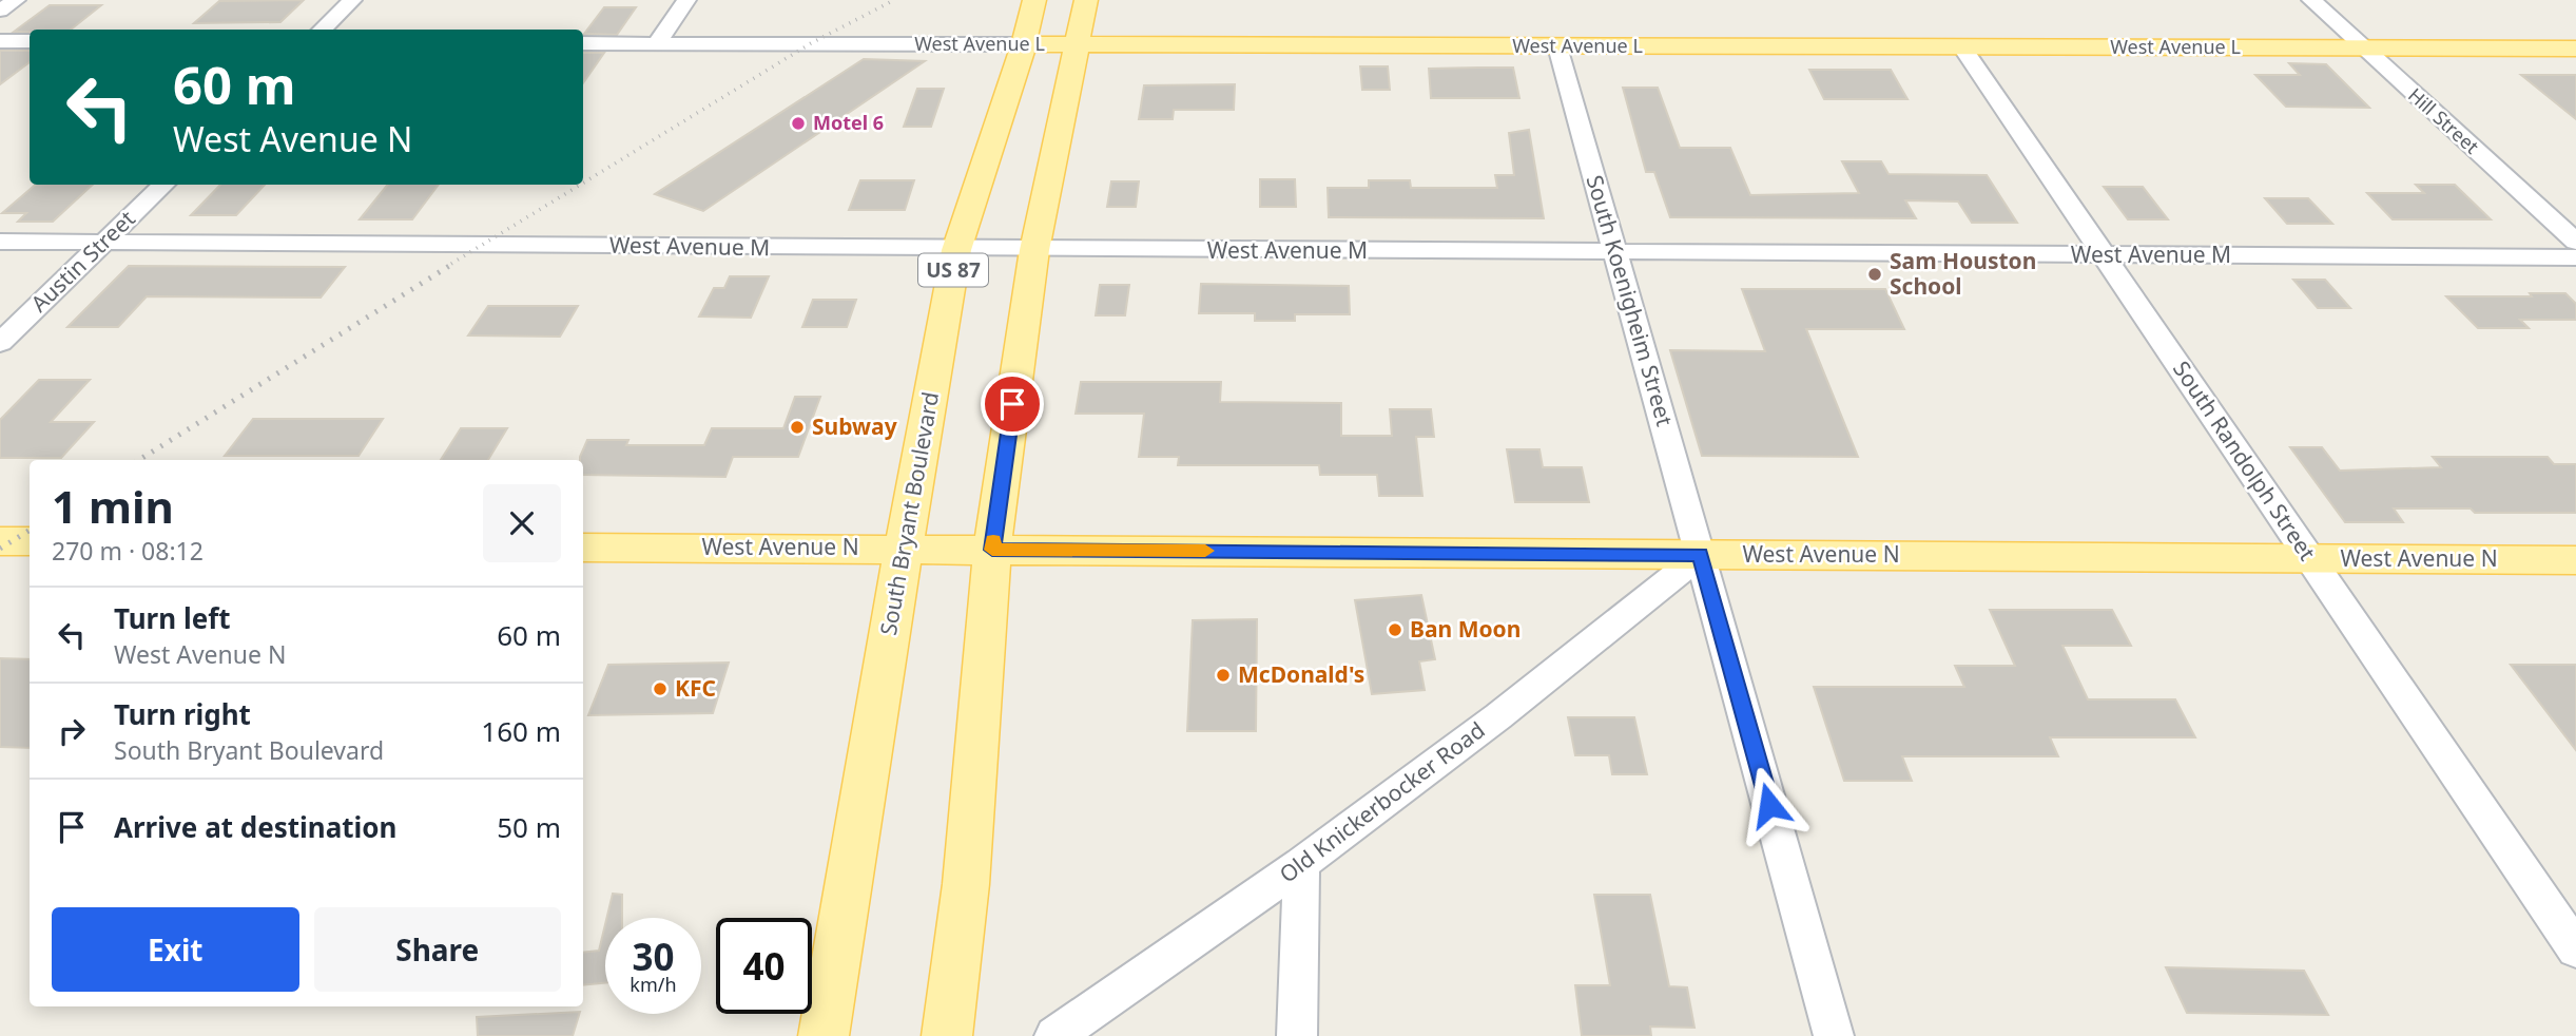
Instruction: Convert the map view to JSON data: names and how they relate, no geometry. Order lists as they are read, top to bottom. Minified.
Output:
{"streets":{"main road":["West Avenue L","US 87","South Bryant Boulevard","West Avenue N"],"street":["Hill Street","West Avenue M","Austin Street","South Koenigheim Street","South Randolph Street","Old Knickerbocker Road"]},"crossings":[["West Avenue L","Hill Street"],["West Avenue L","South Koenigheim Street"],["West Avenue L","South Randolph Street"],["West Avenue L","South Bryant Boulevard"],["West Avenue M","Austin Street"],["West Avenue M","South Koenigheim Street"],["West Avenue M","South Randolph Street"],["West Avenue M","South Bryant Boulevard"],["South Koenigheim Street","West Avenue N"],["South Koenigheim Street","Old Knickerbocker Road"],["South Randolph Street","West Avenue N"],["South Bryant Boulevard","West Avenue N"],["West Avenue N","Old Knickerbocker Road"]],"places":["Motel 6","Sam Houston School","Subway","Ban Moon","McDonald's","KFC"],"page":{"turn":["60 m","West Avenue N"],"heading":["1 min","270 m · 08:12"],"list":[{"name":"Turn left","note":"West Avenue N","value":"60 m"},{"name":"Turn right","note":"South Bryant Boulevard","value":"160 m"},{"name":"Arrive at destination","value":"50 m"}],"buttons":["Exit","Share"],"speed":"30 km/h","limit":"40"}}
